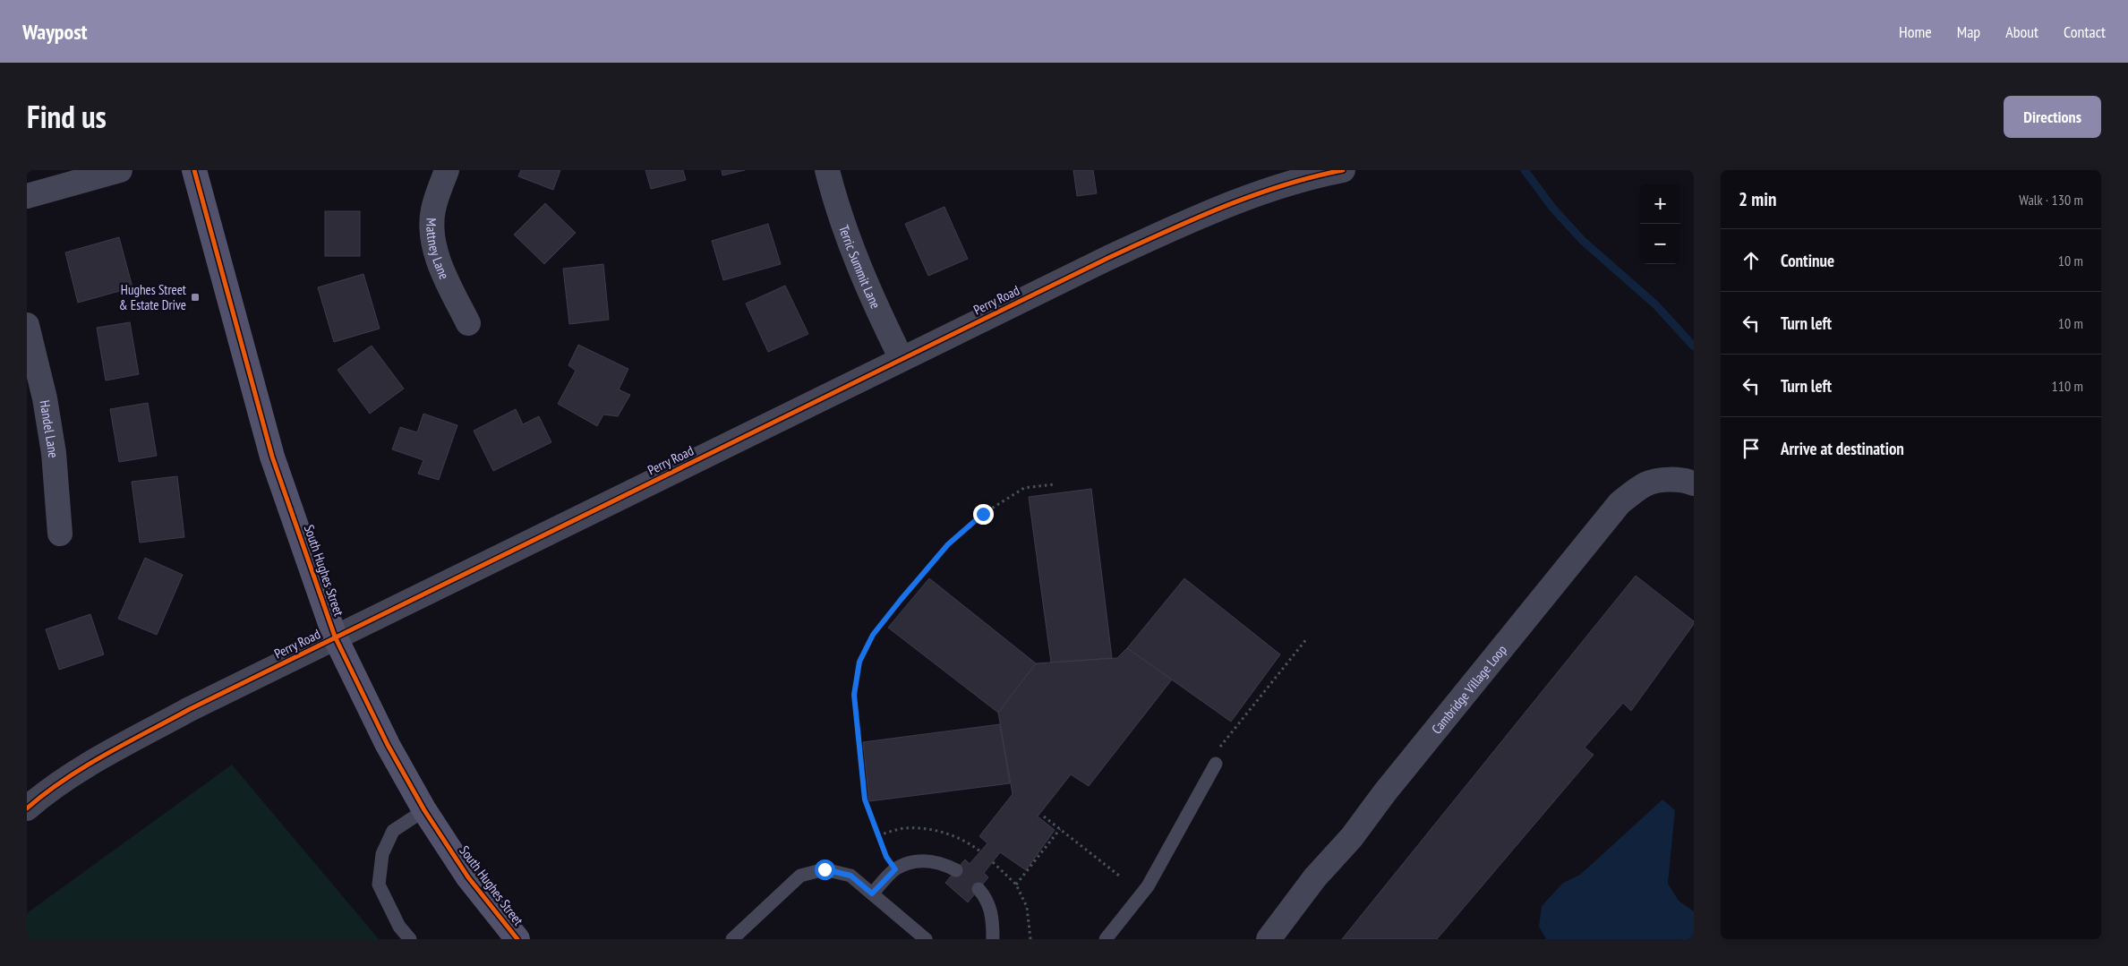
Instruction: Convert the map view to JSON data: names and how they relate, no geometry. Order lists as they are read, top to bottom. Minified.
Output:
{"streets":{"street":["Mattney Lane","Terric Summit Lane","Perry Road","Handel Lane","South Hughes Street","Cambridge Village Loop"]},"crossings":[["Terric Summit Lane","Perry Road"],["Perry Road","South Hughes Street"]],"places":{"transit":["Hughes Street & Estate Drive"]},"page":{"header":"Waypost","nav":["Home","Map","About","Contact"],"title":"Find us","buttons":"Directions","heading":["2 min","Walk · 130 m"],"map_buttons":["+","−"],"list":[["Continue","10 m"],["Turn left","10 m"],["Turn left","110 m"],"Arrive at destination"]}}
